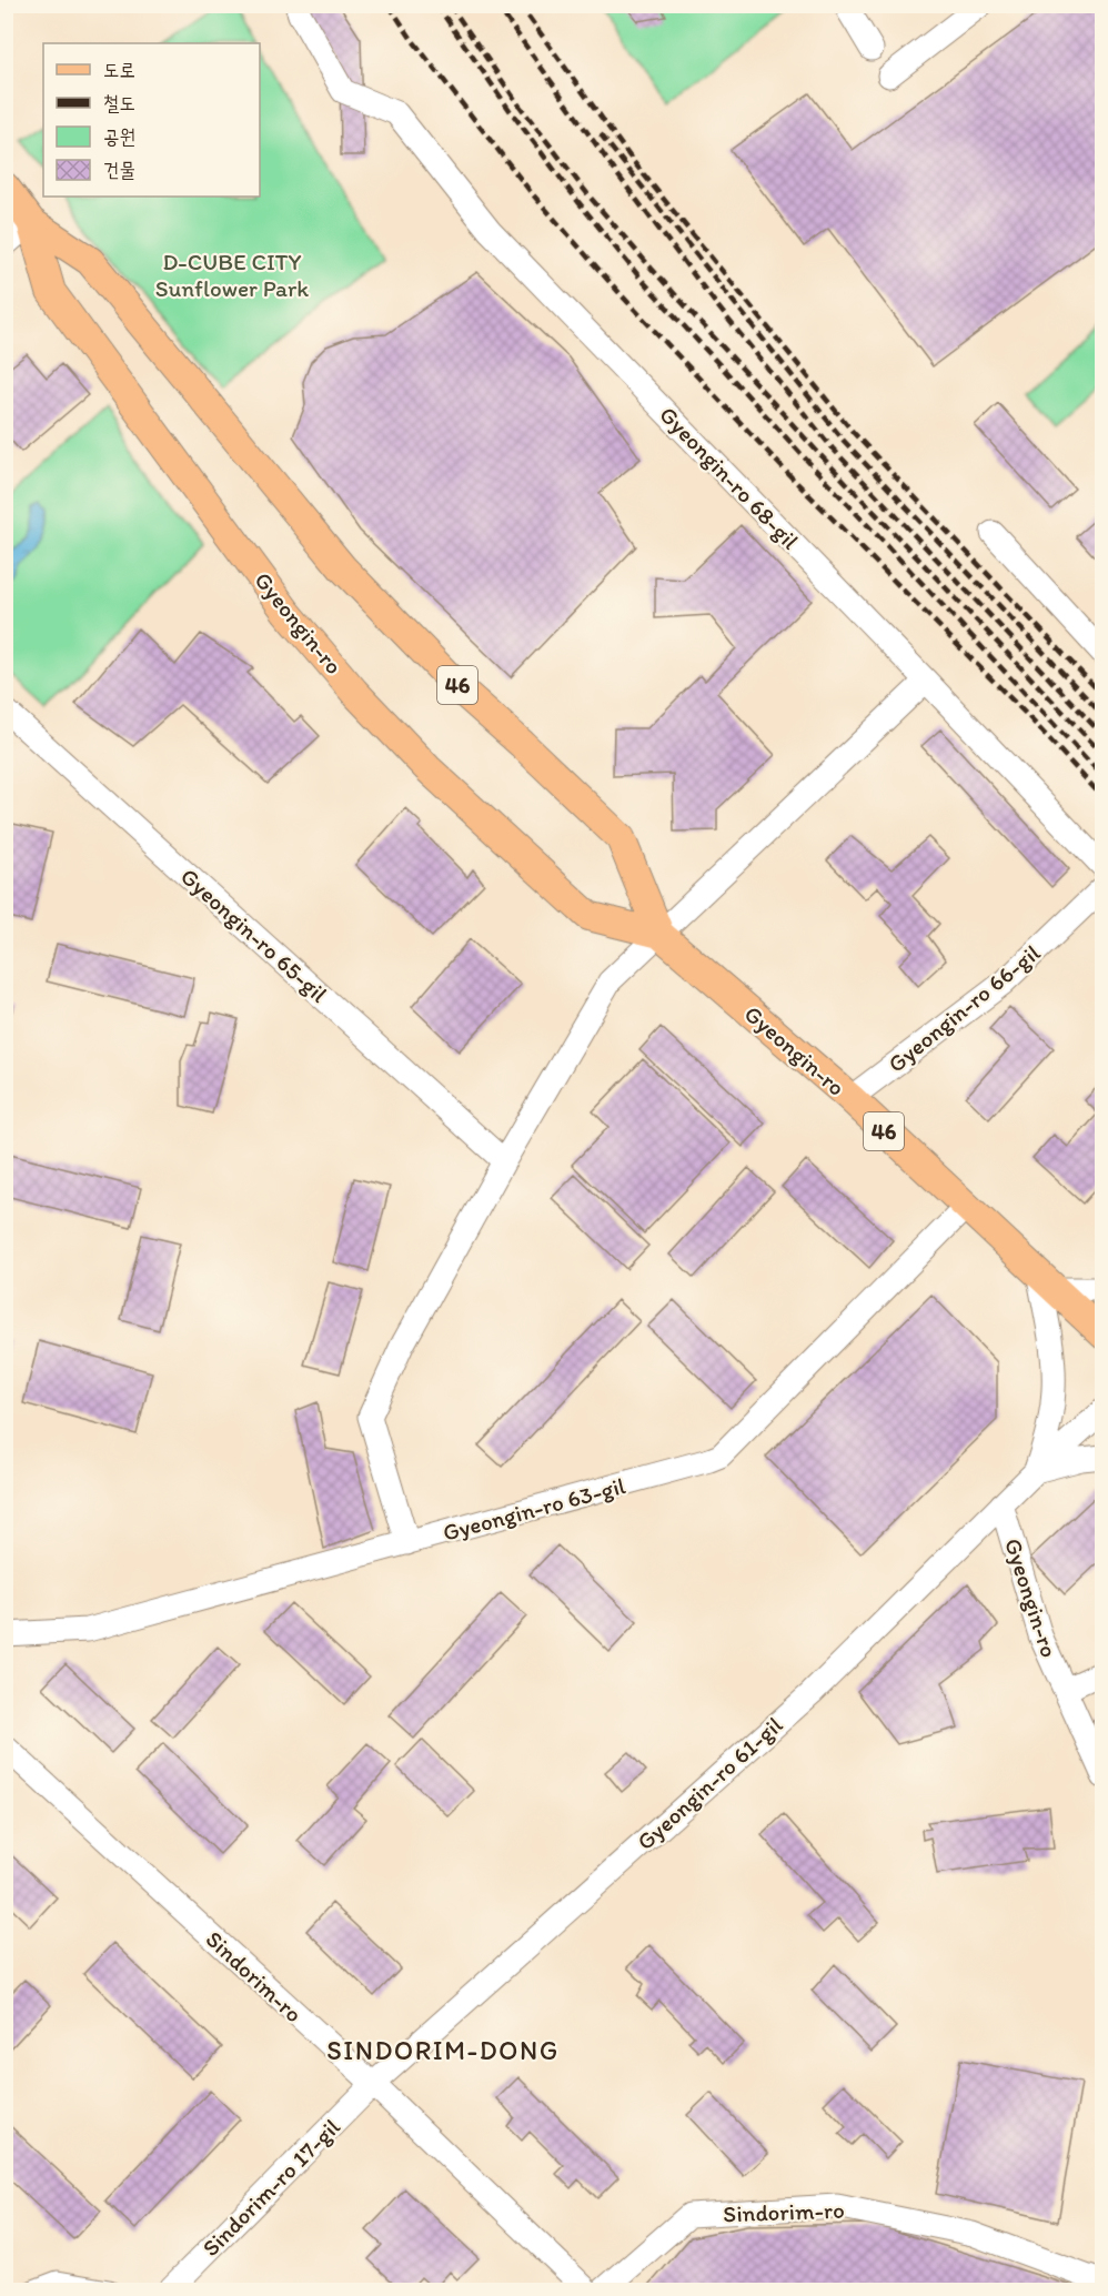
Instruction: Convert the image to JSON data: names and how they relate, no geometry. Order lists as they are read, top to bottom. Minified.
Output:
{"streets":{"main road":["Gyeongin-ro","46"],"street":["Gyeongin-ro 68-gil","Gyeongin-ro 65-gil","Gyeongin-ro 66-gil","Gyeongin-ro 63-gil","Gyeongin-ro 61-gil","Sindorim-ro","Sindorim-ro 17-gil"]},"crossings":[["Gyeongin-ro","Gyeongin-ro 66-gil"],["Gyeongin-ro","Gyeongin-ro 63-gil"],["Gyeongin-ro","Gyeongin-ro 61-gil"],["Gyeongin-ro 61-gil","Sindorim-ro"],["Gyeongin-ro 61-gil","Sindorim-ro 17-gil"],["Sindorim-ro","Sindorim-ro 17-gil"]],"districts":["SINDORIM-DONG"],"parks":["D-CUBE CITY Sunflower Park"],"legend":["도로","철도","공원","건물"]}
